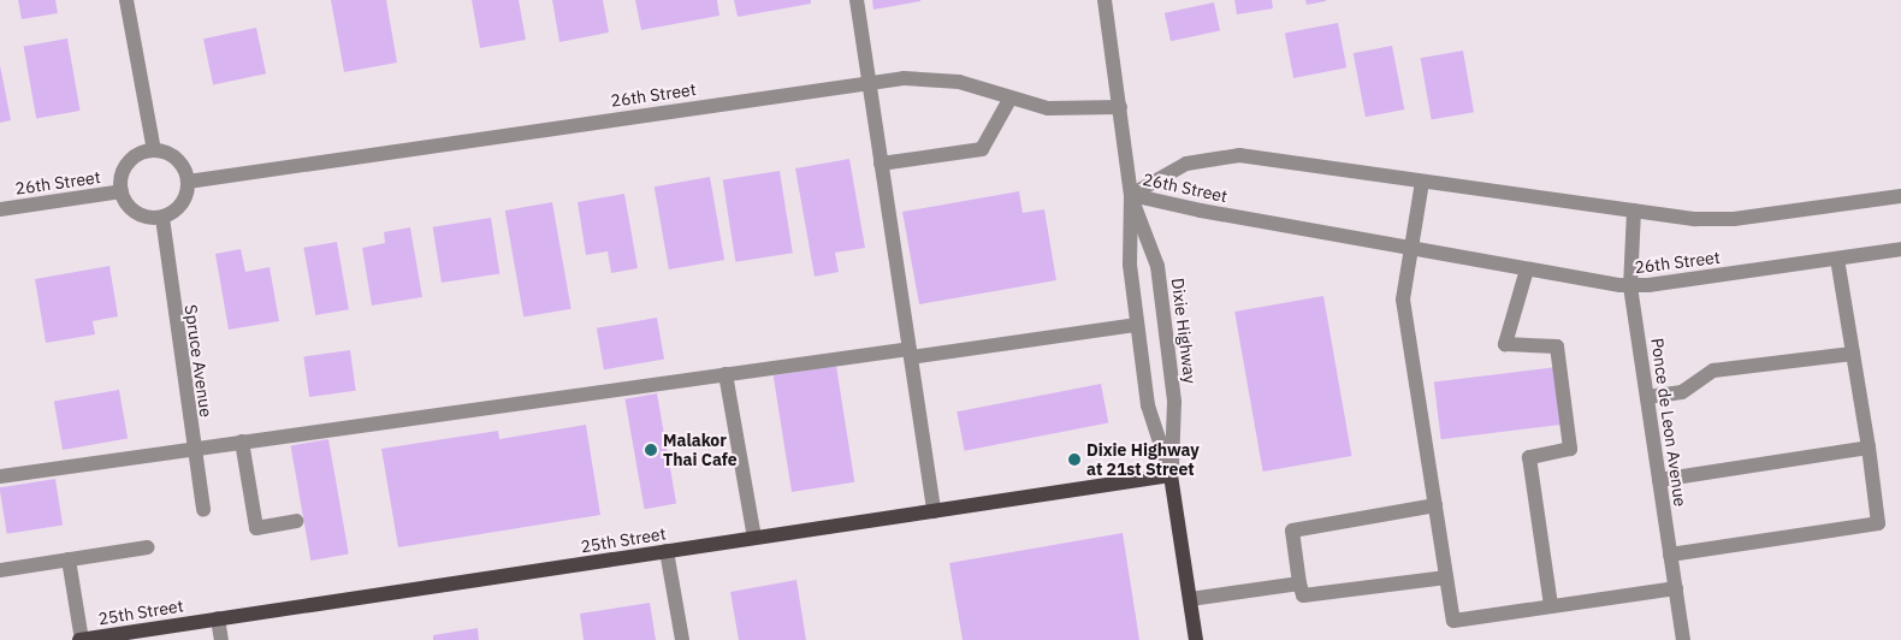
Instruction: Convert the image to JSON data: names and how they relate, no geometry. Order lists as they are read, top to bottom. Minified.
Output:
{"streets":{"main road":["Dixie Highway","25th Street"],"street":["26th Street","Spruce Avenue","Ponce de Leon Avenue"]},"crossings":[["26th Street","Dixie Highway"],["26th Street","Spruce Avenue"],["26th Street","Ponce de Leon Avenue"],["Dixie Highway","25th Street"]],"places":["Malakor Thai Cafe","Dixie Highway at 21st Street"]}
